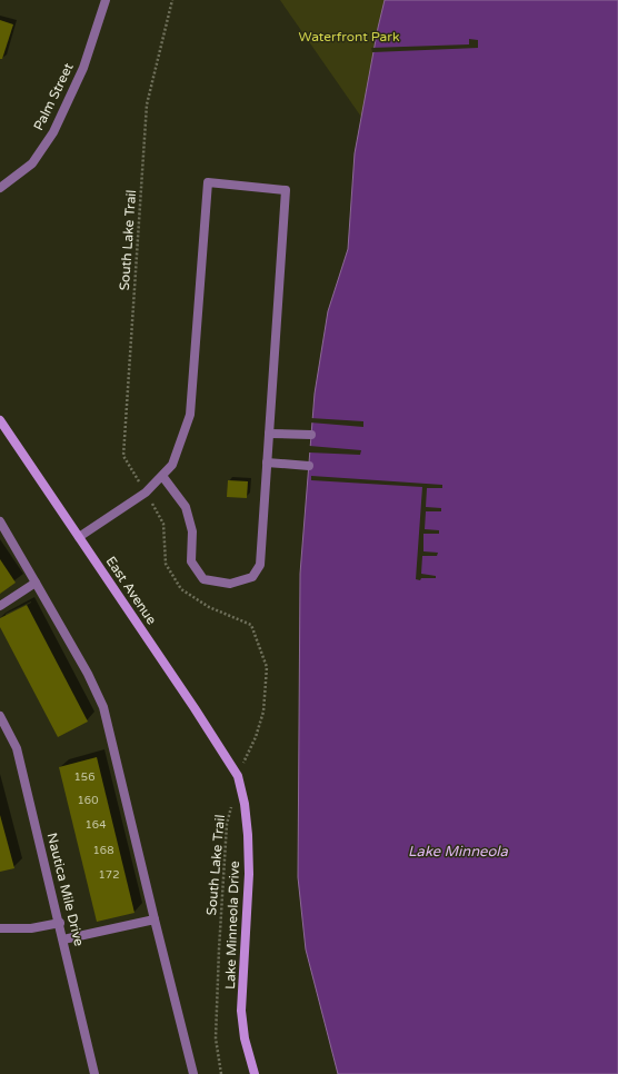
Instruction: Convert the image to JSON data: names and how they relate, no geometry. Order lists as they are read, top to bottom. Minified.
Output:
{"streets":{"street":["Palm Street","East Avenue","Nautica Mile Drive","Lake Minneola Drive"],"path":["South Lake Trail"]},"crossings":[["East Avenue","Lake Minneola Drive"]],"water":["Lake Minneola"],"parks":["Waterfront Park"],"house_numbers":["156","160","164","168","172"]}
